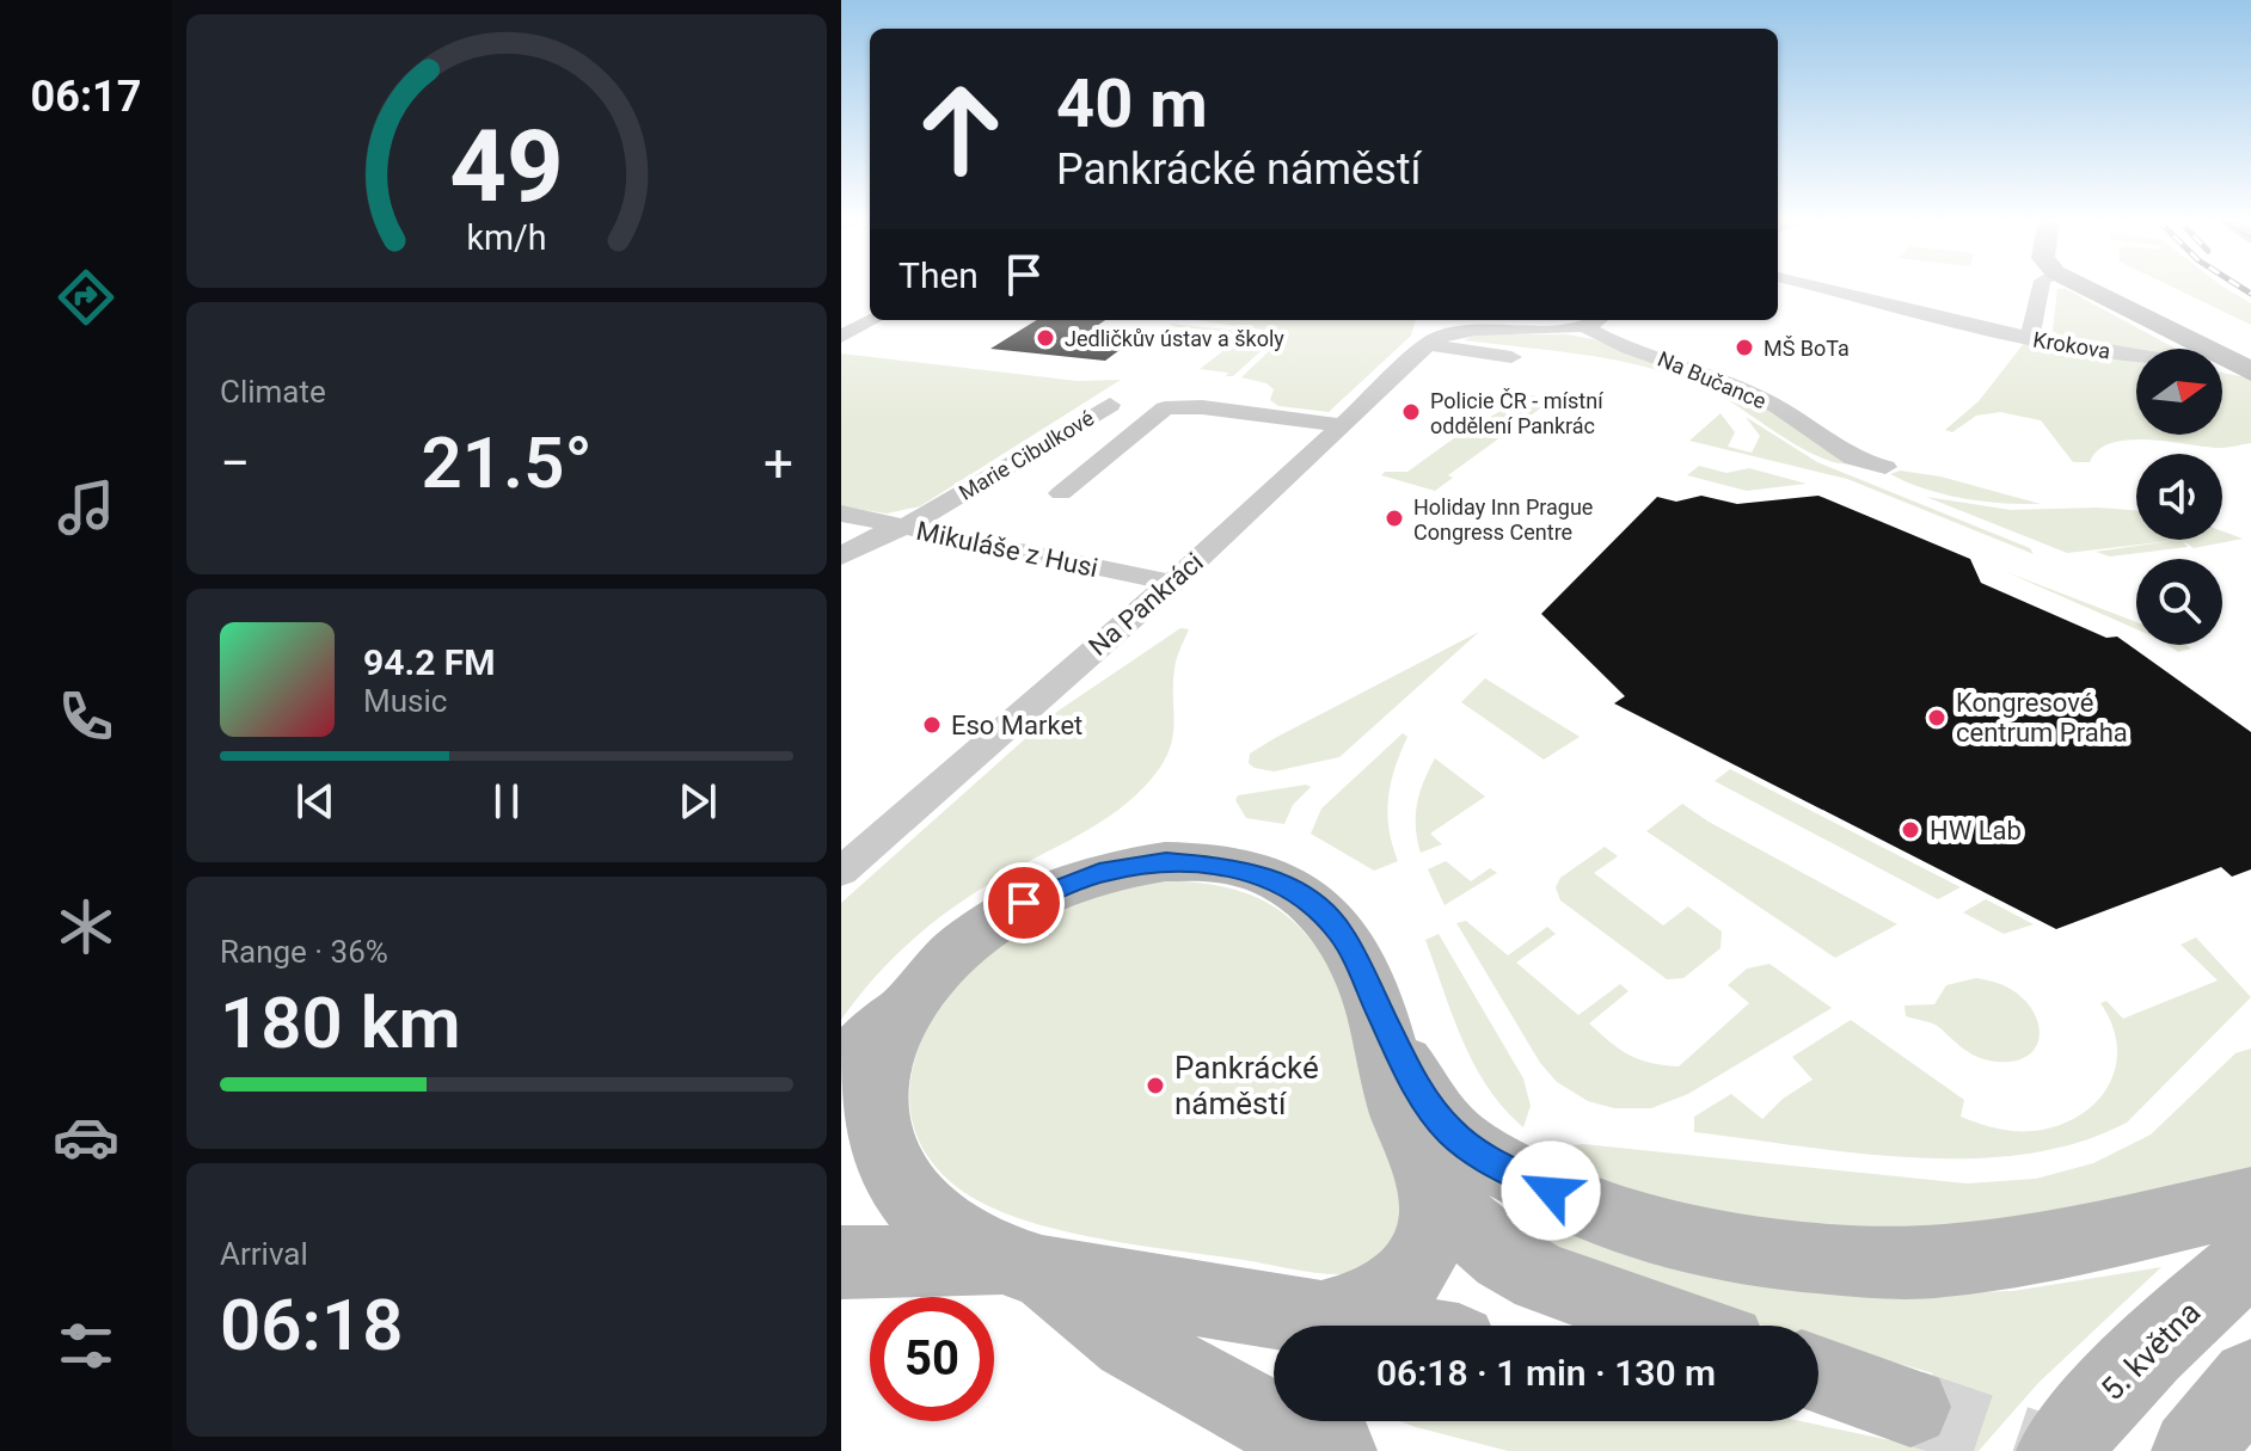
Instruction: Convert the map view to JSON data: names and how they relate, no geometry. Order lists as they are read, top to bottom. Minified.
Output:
{"streets":{"street":["Krokova","Na Bučance","Marie Cibulkové","Mikuláše z Husi","Na Pankráci","5. května"]},"crossings":[["Marie Cibulkové","Mikuláše z Husi"],["Mikuláše z Husi","Na Pankráci"]],"places":["Jedličkův ústav a školy","MŠ BoTa","Policie ČR - místní oddělení Pankrác","Holiday Inn Prague Congress Centre","Kongresové centrum Praha","Eso Market","HW Lab","Pankrácké náměstí"],"north":"right","page":{"tabs":"06:17","turn":["40 m","Pankrácké náměstí"],"then":"Then","tile":["Climate",["Range · 36%","180 km"],["Arrival","06:18"]],"heat":["−","21.5°","+"],"song":["94.2 FM","Music"],"limit":"50","trip":"06:18 · 1 min · 130 m","gauge":["49","km/h"]}}
